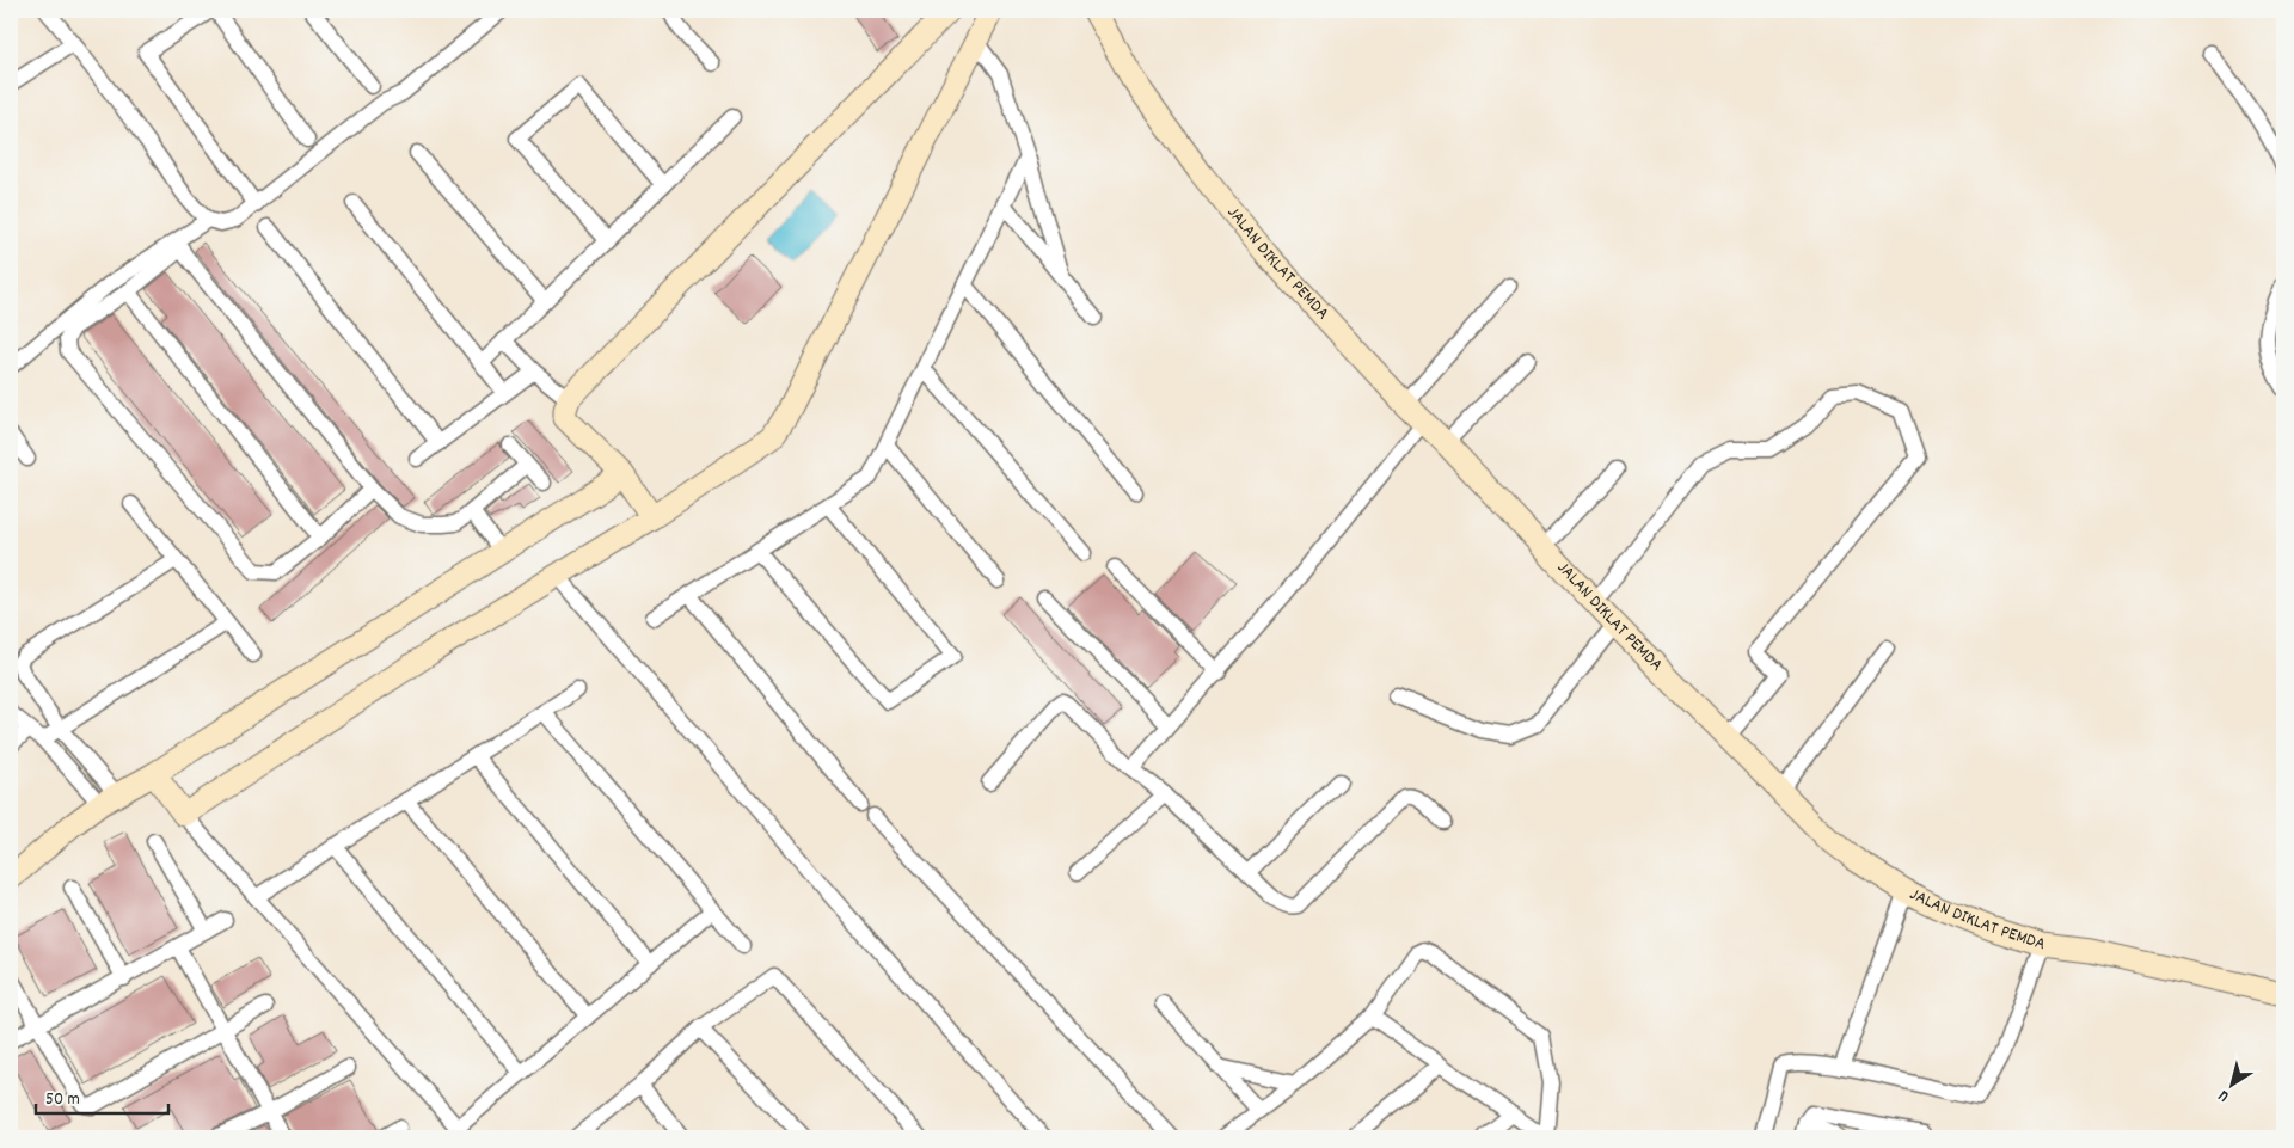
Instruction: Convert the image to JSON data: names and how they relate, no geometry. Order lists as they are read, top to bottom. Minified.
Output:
{"streets":{"street":["JALAN DIKLAT PEMDA"]},"scale_bar":"50 m","north":"bottom left"}
